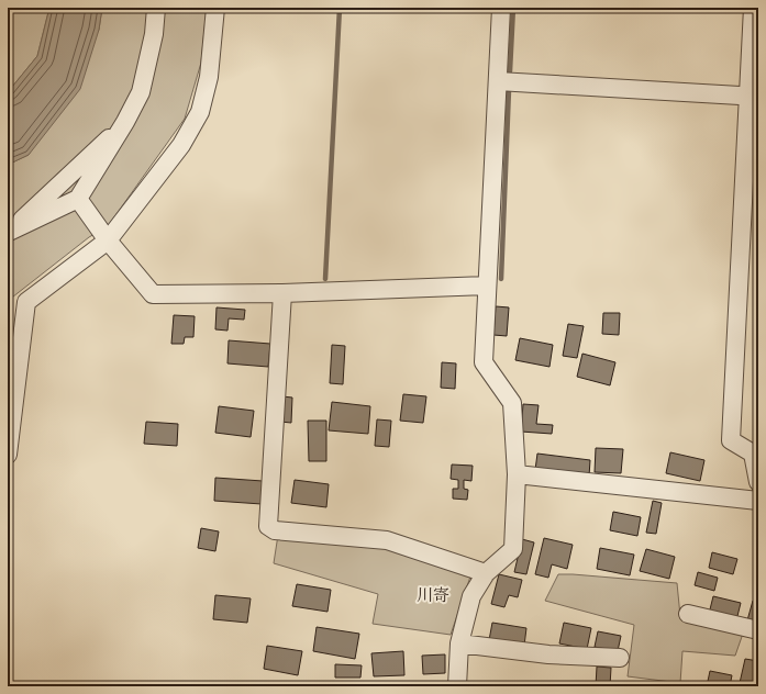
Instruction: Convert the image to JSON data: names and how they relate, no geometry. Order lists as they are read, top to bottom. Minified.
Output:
{"districts":["川寄"]}
